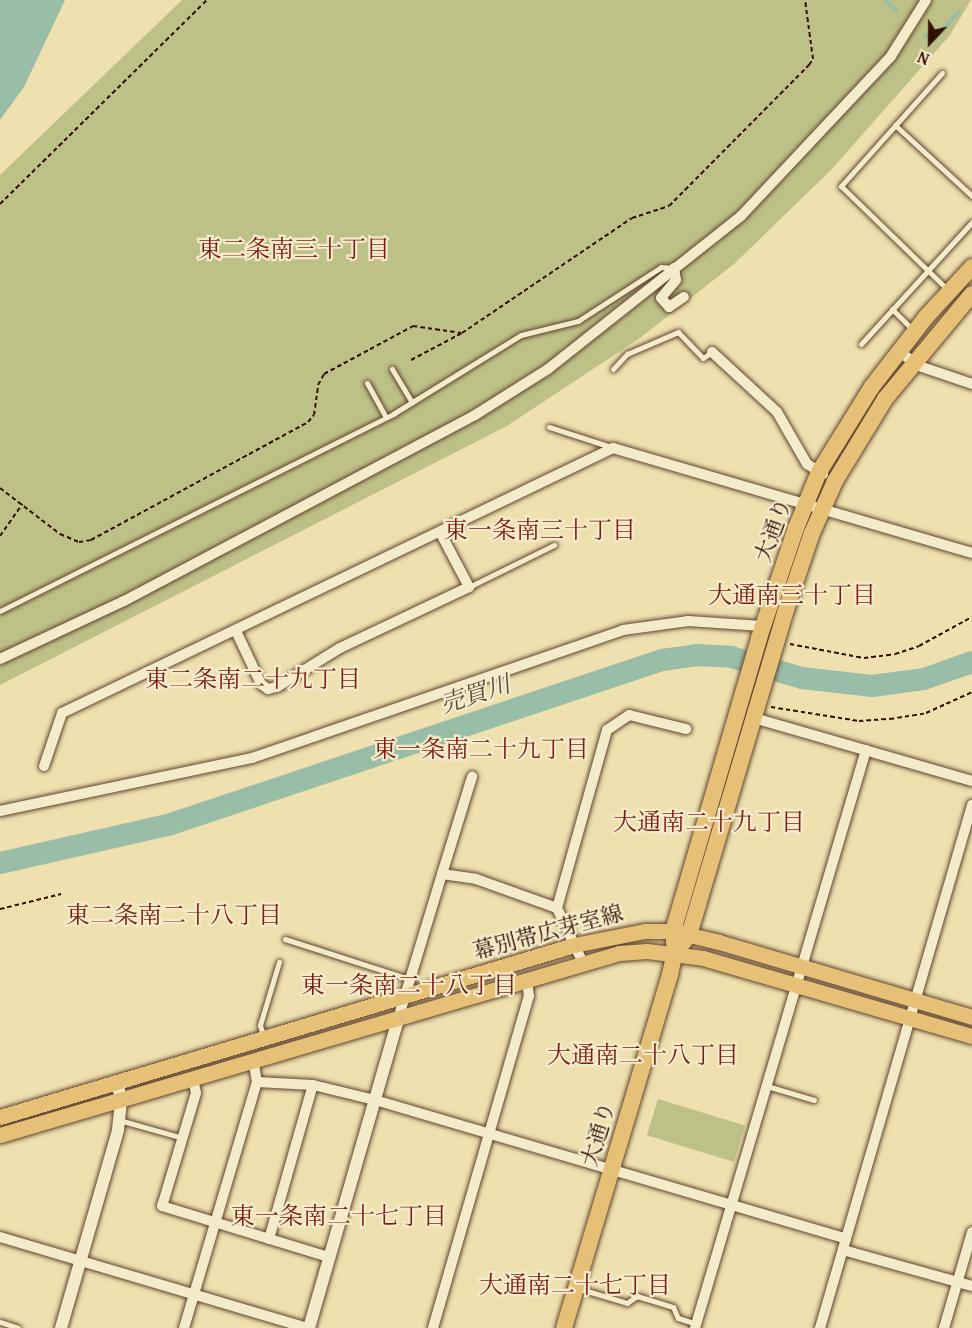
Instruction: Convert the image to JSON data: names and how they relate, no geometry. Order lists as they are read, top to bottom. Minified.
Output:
{"streets":{"highway":["大通り"],"main road":["幕別帯広芽室線"]},"crossings":[["大通り","幕別帯広芽室線"]],"districts":["東二条南三十丁目","東一条南三十丁目","大通南三十丁目","東二条南二十九丁目","東一条南二十九丁目","大通南二十九丁目","東二条南二十八丁目","東一条南二十八丁目","大通南二十八丁目","東一条南二十七丁目","大通南二十七丁目"],"water":["売買川"],"north":"bottom"}
